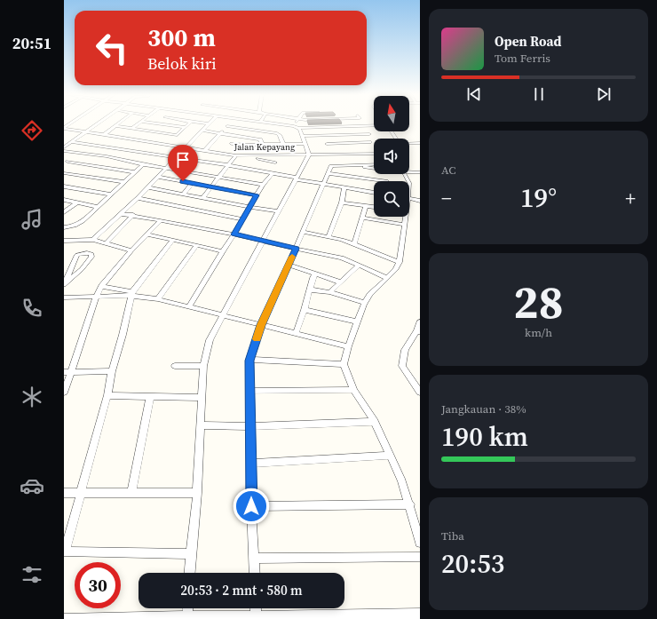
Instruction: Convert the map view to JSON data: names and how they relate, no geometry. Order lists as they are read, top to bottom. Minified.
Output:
{"streets":{"street":["Jalan Kepayang"]},"north":"top","page":{"tabs":"20:51","turn":["300 m","Belok kiri"],"song":["Open Road","Tom Ferris"],"tile":["AC",["28","km/h"],["Jangkauan · 38%","190 km"],["Tiba","20:53"]],"heat":["−","19°","+"],"limit":"30","trip":"20:53 · 2 mnt · 580 m"}}
